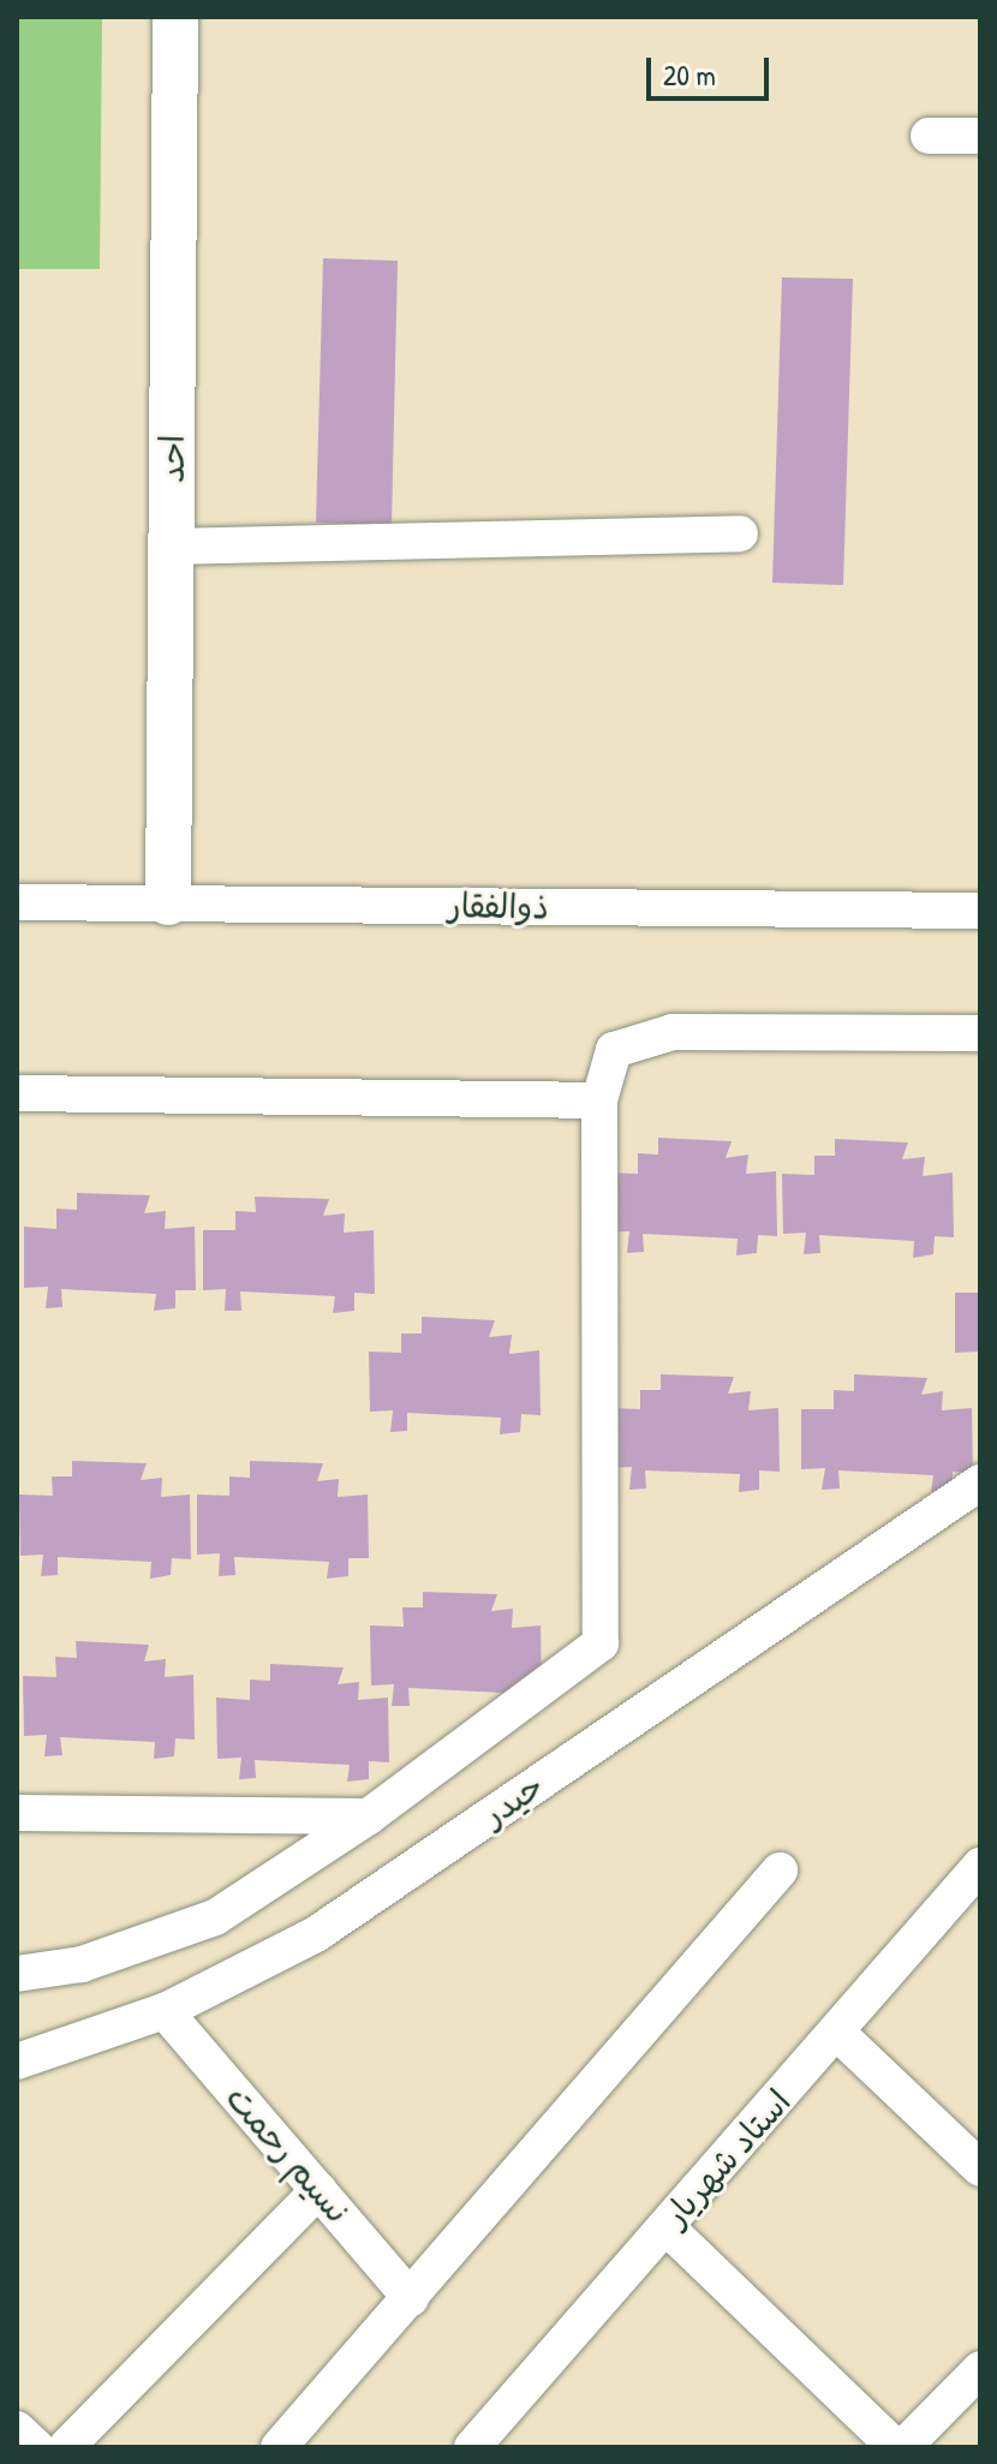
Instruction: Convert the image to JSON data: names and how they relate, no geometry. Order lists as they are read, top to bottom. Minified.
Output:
{"streets":{"street":["احد","ذوالفقار","حیدر","نسیم رحمت","استاد شهریار"]},"crossings":[["احد","ذوالفقار"],["حیدر","نسیم رحمت"]],"scale_bar":"20 m"}
